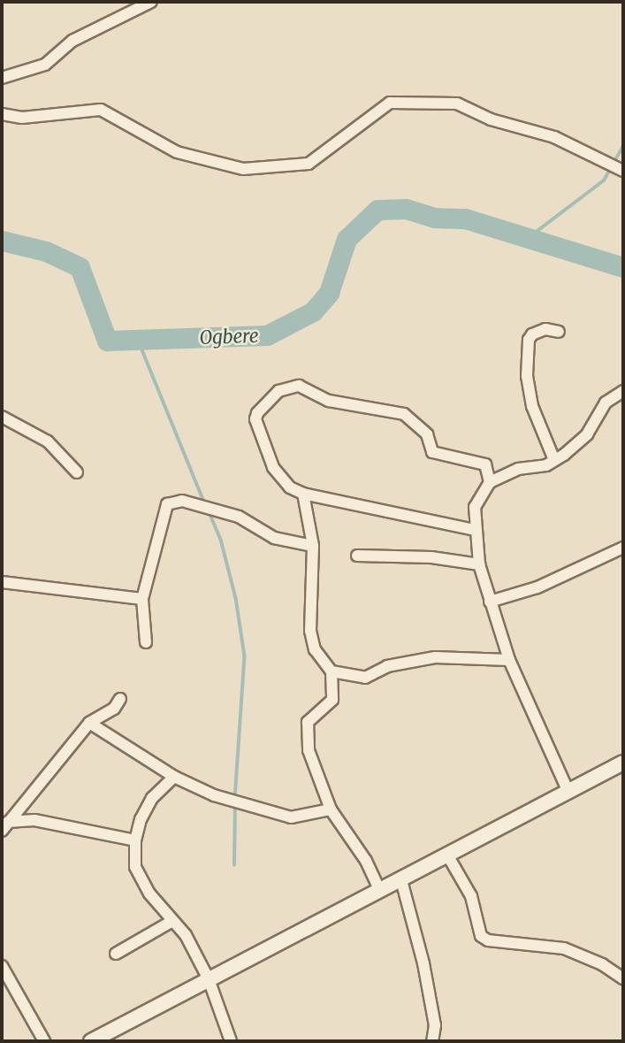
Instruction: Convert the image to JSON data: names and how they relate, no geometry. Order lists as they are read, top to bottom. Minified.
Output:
{"water":["Ogbere"]}
